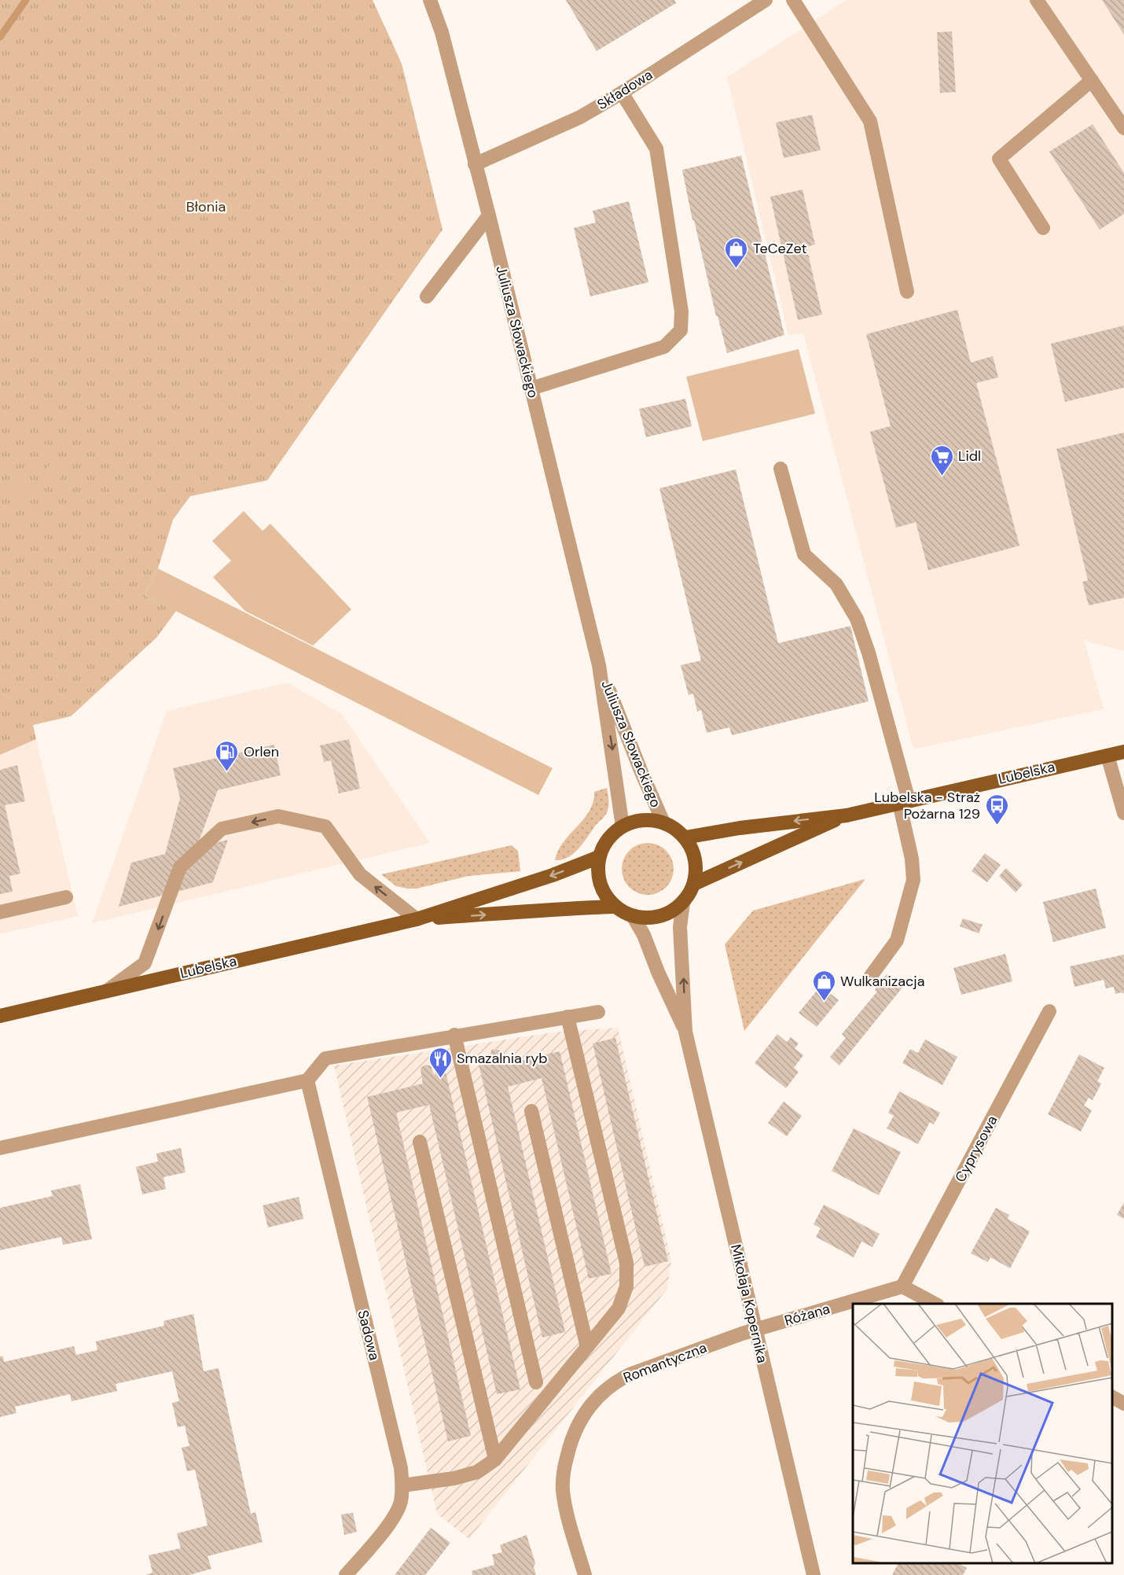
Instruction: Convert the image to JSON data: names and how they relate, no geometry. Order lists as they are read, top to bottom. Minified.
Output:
{"streets":{"main road":["Lubelska"],"street":["Składowa","Juliusza Słowackiego","Cyprysowa","Mikołaja Kopernika","Różana","Sadowa","Romantyczna"]},"crossings":[["Składowa","Juliusza Słowackiego"],["Juliusza Słowackiego","Lubelska"],["Juliusza Słowackiego","Mikołaja Kopernika"],["Lubelska","Mikołaja Kopernika"],["Cyprysowa","Różana"],["Mikołaja Kopernika","Różana"],["Mikołaja Kopernika","Romantyczna"],["Różana","Romantyczna"]],"parks":["Błonia"],"places":{"shop":["TeCeZet","Wulkanizacja"],"supermarket":["Lidl"],"fuel station":["Orlen"],"bus stop":["Lubelska - Straż Pożarna 129"],"restaurant":["Smazalnia ryb"]}}
